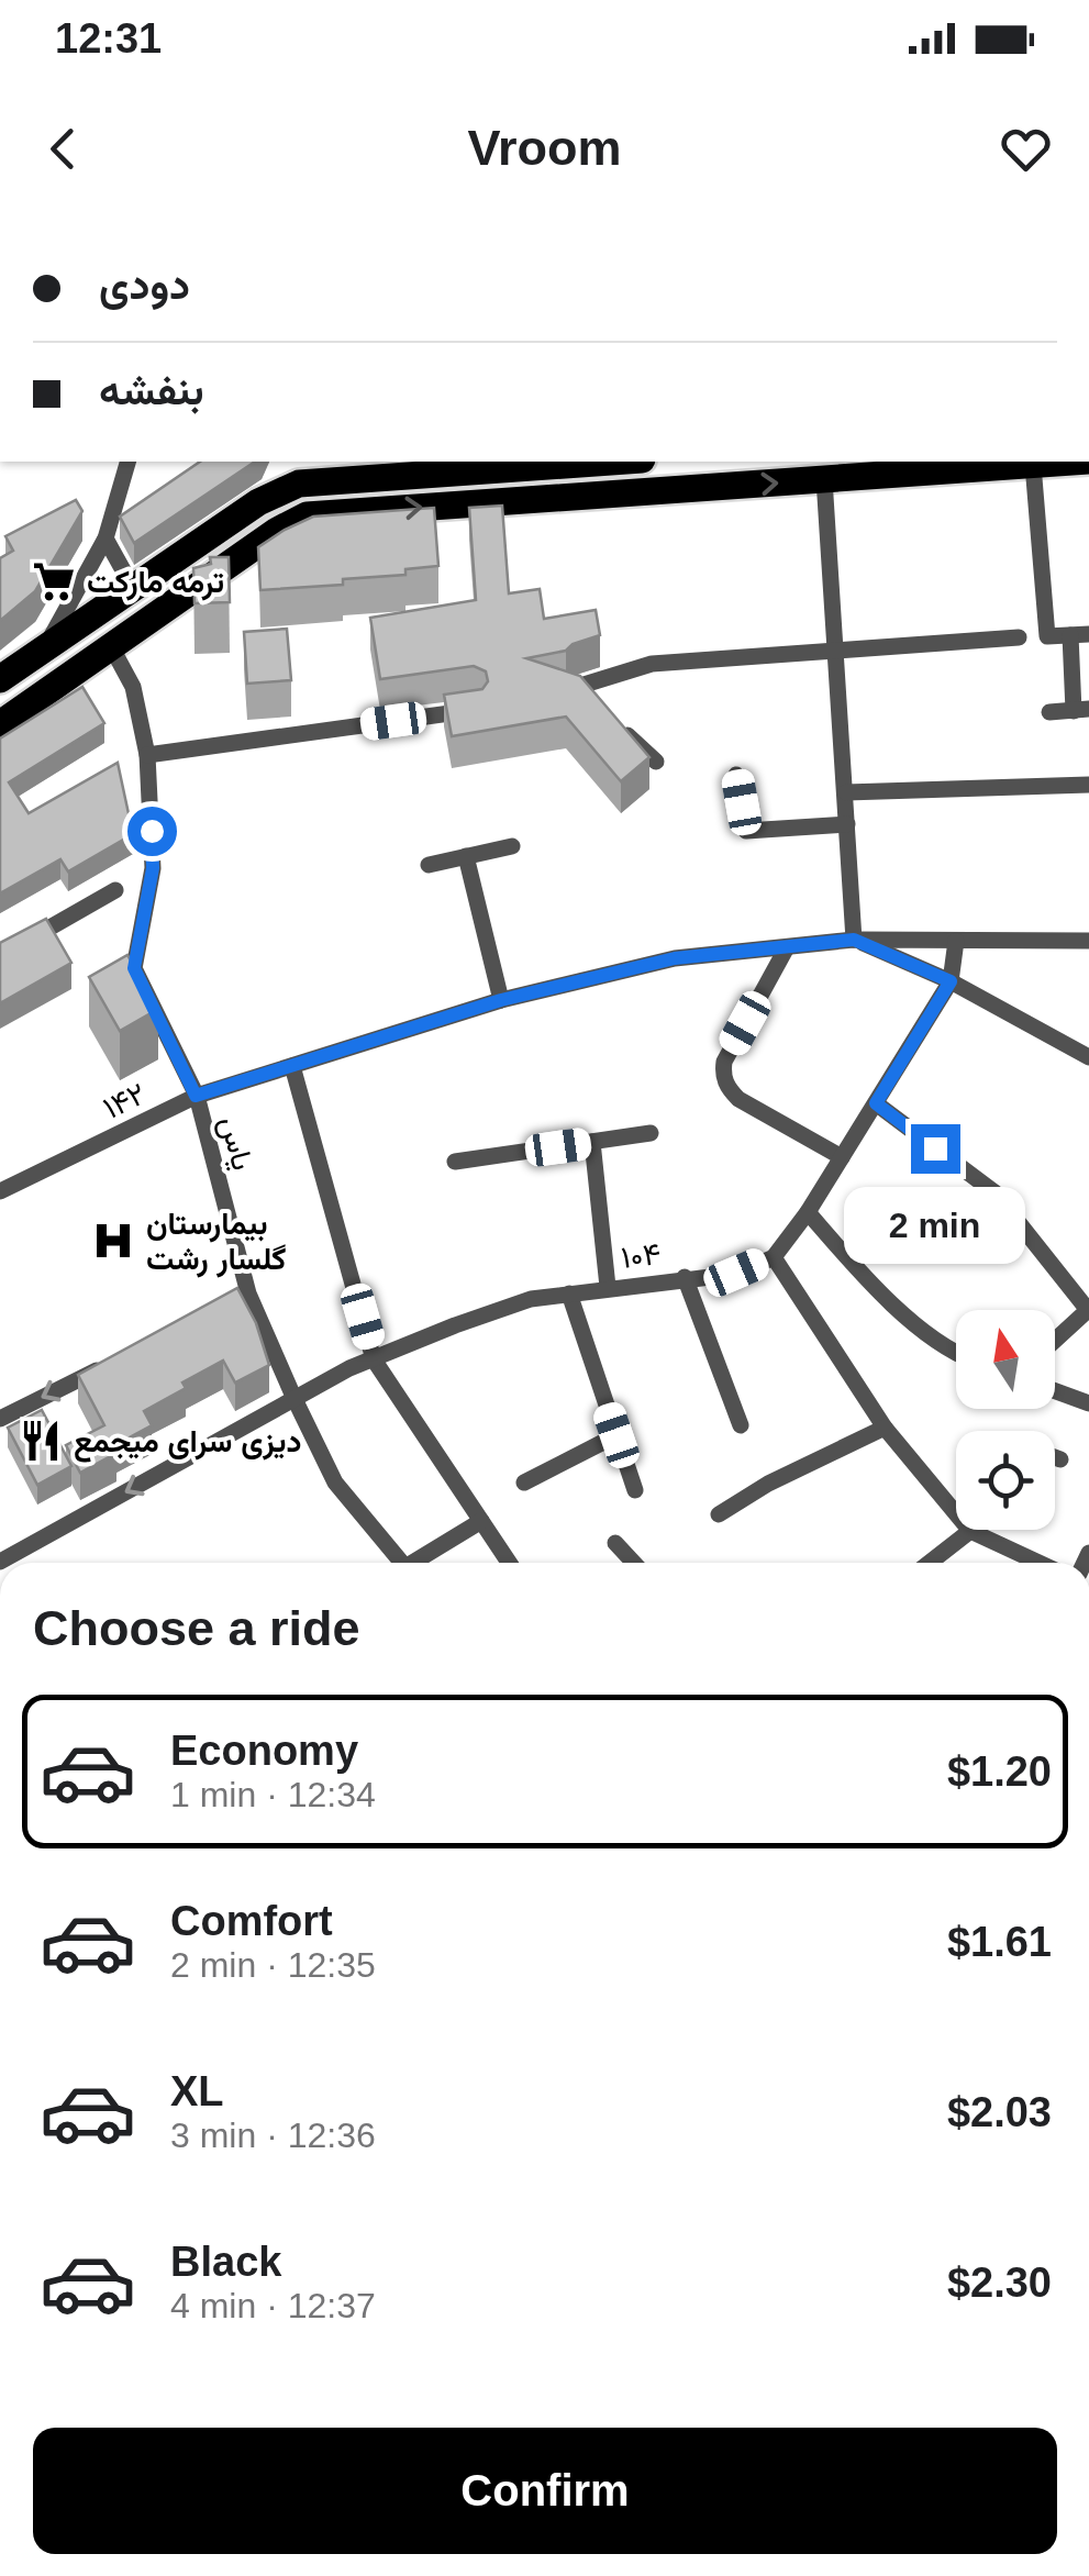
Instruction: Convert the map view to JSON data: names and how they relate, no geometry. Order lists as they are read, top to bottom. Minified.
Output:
{"streets":{"street":["۱۴۲","یاس","۱۰۴"]},"crossings":[["۱۴۲","یاس"],["یاس","۱۰۴"]],"places":{"supermarket":["ترمه مارکت"],"hospital":["بیمارستان گلسار رشت"],"restaurant":["دیزی سرای میجمع"]},"north":"top","page":{"status":"12:31","header":"Vroom","banner":["دودی","بنفشه"],"bubble":"2 min","heading":"Choose a ride","list":[{"name":"Economy","note":"1 min · 12:34","value":"$1.20"},{"name":"Comfort","note":"2 min · 12:35","value":"$1.61"},{"name":"XL","note":"3 min · 12:36","value":"$2.03"},{"name":"Black","note":"4 min · 12:37","value":"$2.30"}],"buttons":"Confirm"}}
